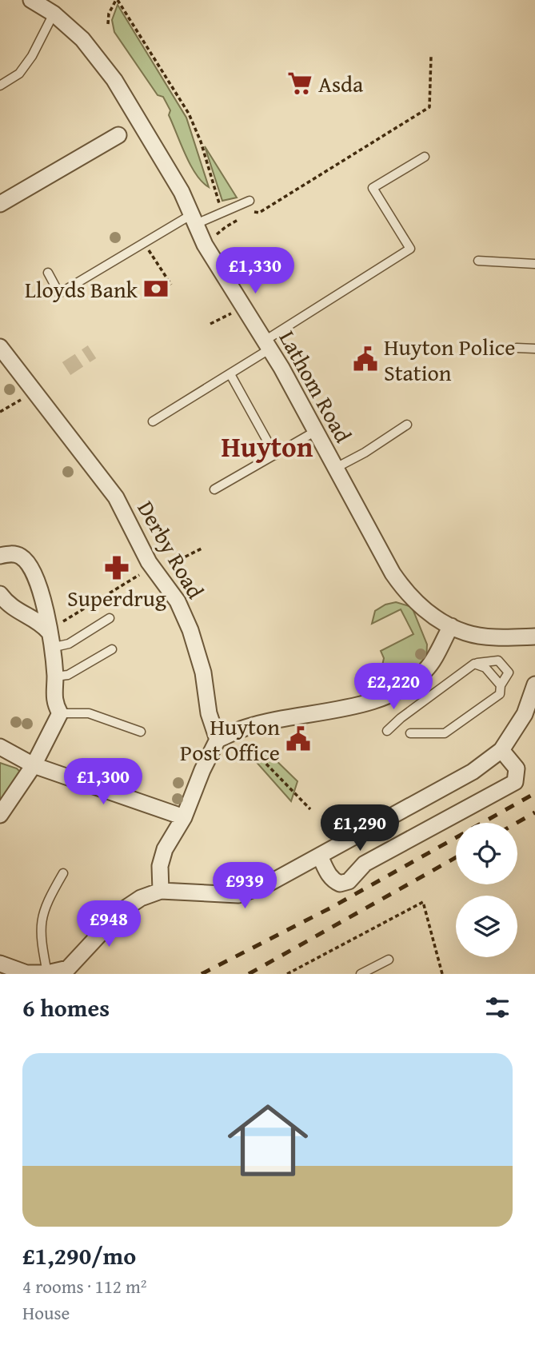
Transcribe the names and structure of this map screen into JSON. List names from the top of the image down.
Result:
{
  "streets": {
    "street": ["Lathom Road", "Derby Road"]
  },
  "districts": ["Huyton"],
  "places": {
    "supermarket": ["Asda"],
    "bank": ["Lloyds Bank"],
    "public building": ["Huyton Police Station", "Huyton Post Office"],
    "pharmacy": ["Superdrug"]
  },
  "page": {
    "price": [
      "£1,330",
      "£2,220",
      "£1,300",
      "£1,290",
      "£939",
      "£948"
    ],
    "heading": "6 homes",
    "list": [
      {
        "name": "£1,290/mo",
        "note": "4 rooms · 112 m² · House"
      }
    ]
  }
}
